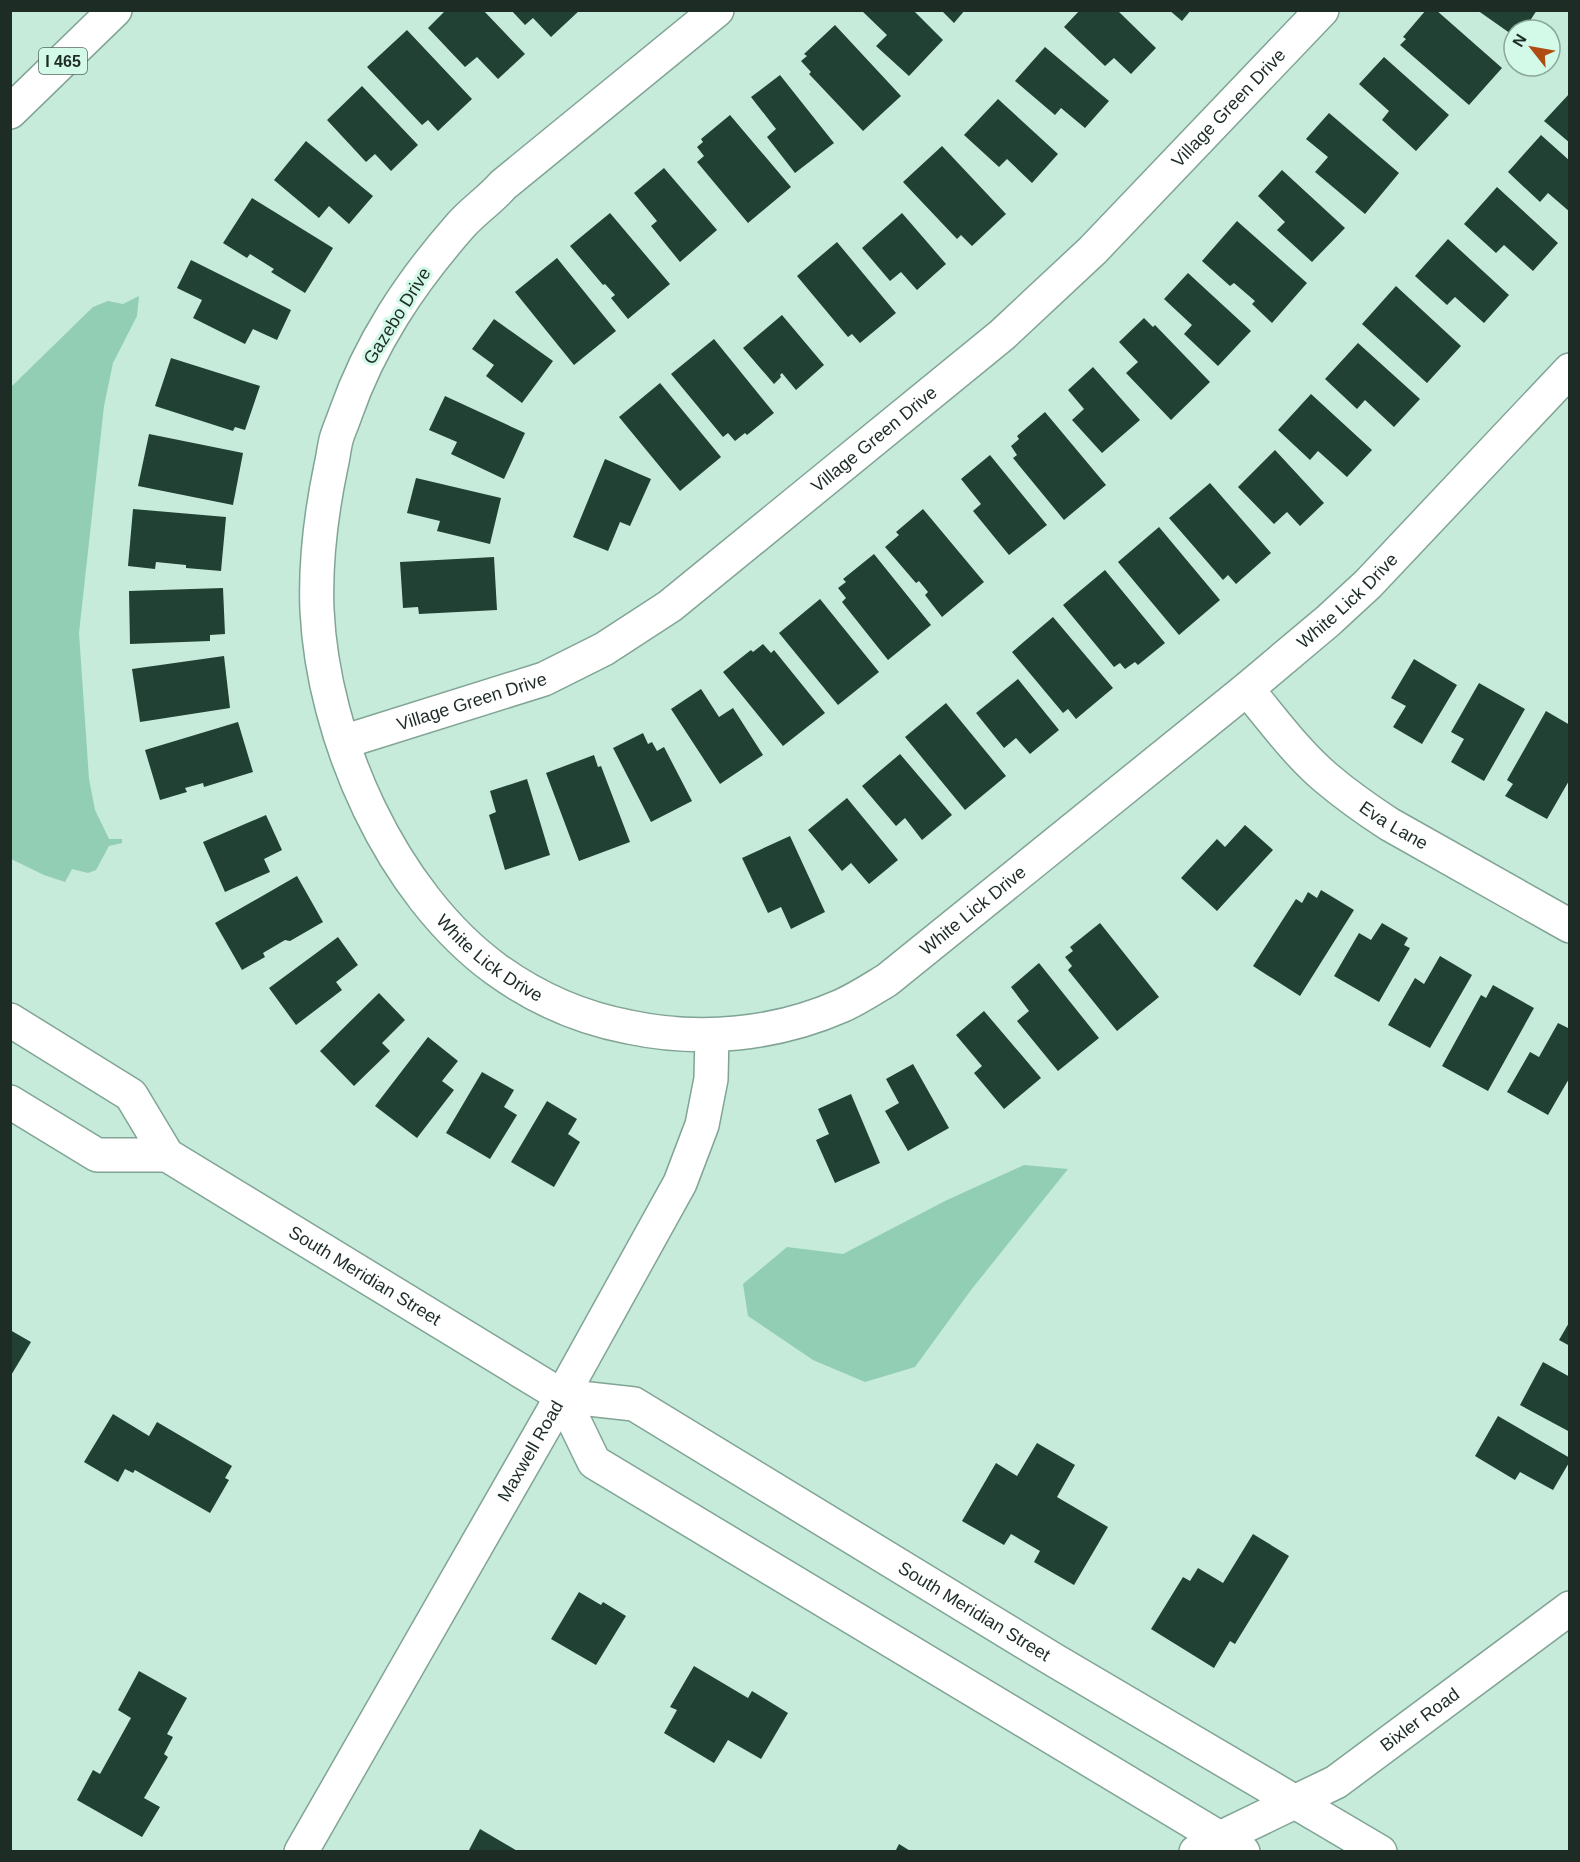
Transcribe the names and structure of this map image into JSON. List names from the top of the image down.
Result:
{
  "streets": {
    "main road": [
      "I 465",
      "Village Green Drive",
      "Gazebo Drive",
      "White Lick Drive",
      "Eva Lane",
      "South Meridian Street",
      "Maxwell Road",
      "Bixler Road"
    ]
  },
  "crossings": [
    ["Village Green Drive", "Gazebo Drive"],
    ["Village Green Drive", "White Lick Drive"],
    ["Gazebo Drive", "White Lick Drive"],
    ["White Lick Drive", "Eva Lane"],
    ["White Lick Drive", "Maxwell Road"],
    ["South Meridian Street", "Maxwell Road"],
    ["South Meridian Street", "Bixler Road"]
  ],
  "north": "top left"
}
